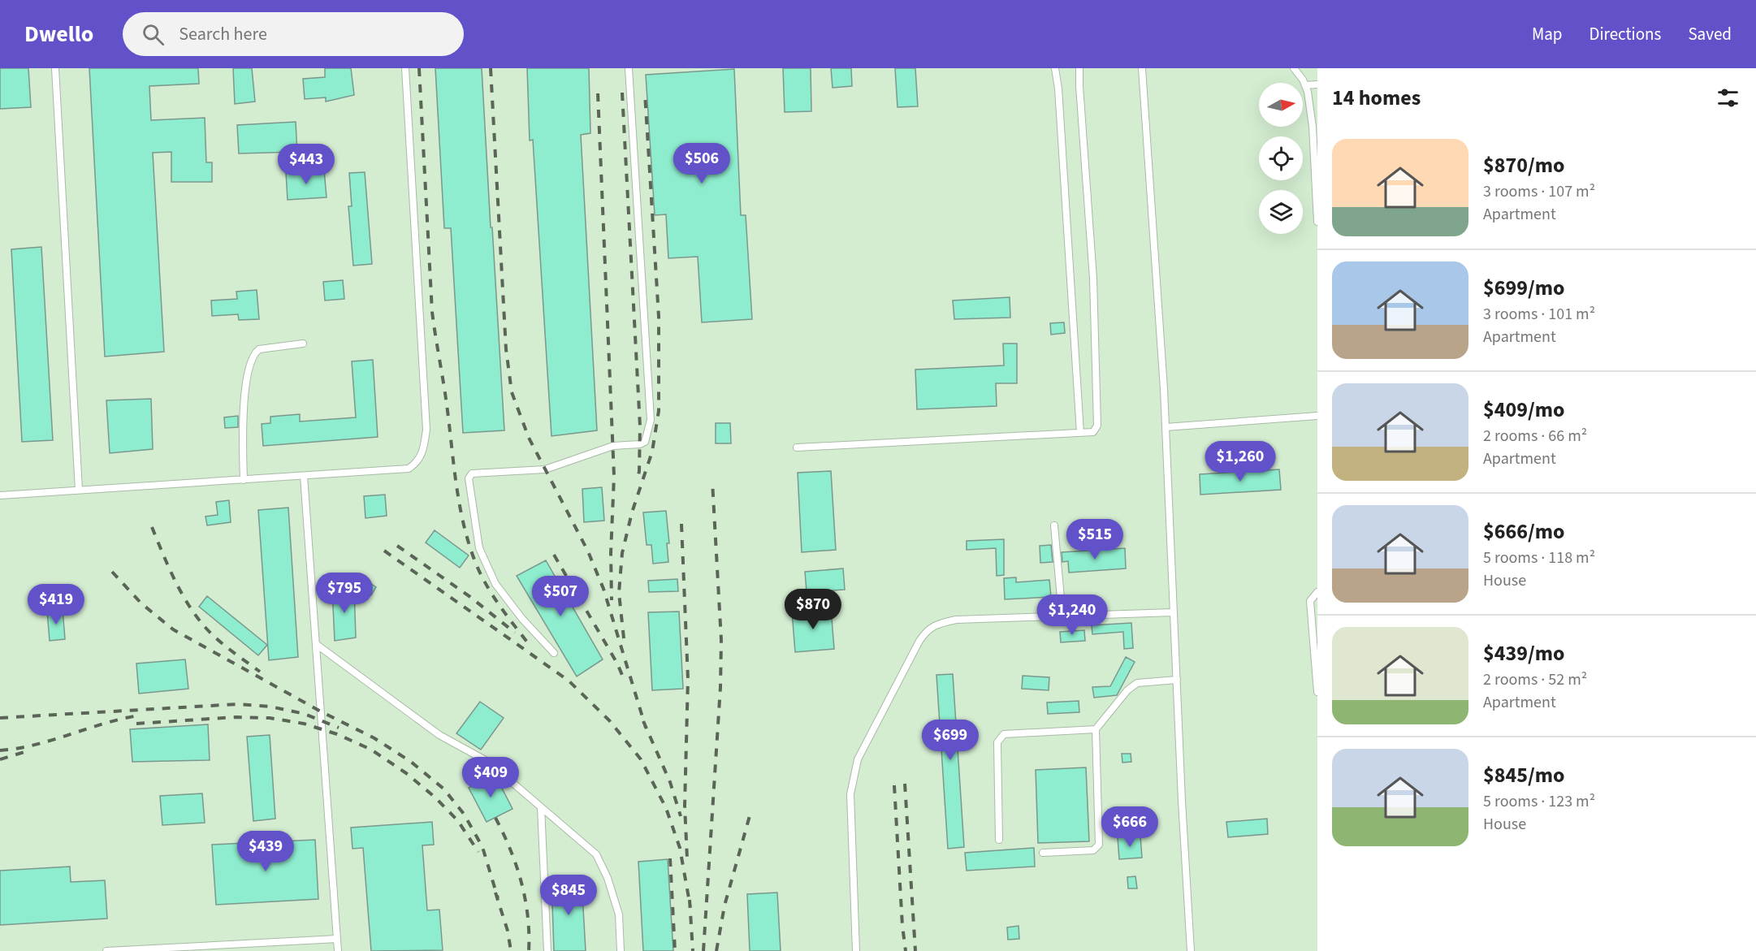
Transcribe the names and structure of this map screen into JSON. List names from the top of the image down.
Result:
{
  "north": "right",
  "page": {
    "header": "Dwello",
    "search": "Search here",
    "nav": ["Map", "Directions", "Saved"],
    "heading": "14 homes",
    "list": [
      {
        "name": "$870/mo",
        "note": "3 rooms · 107 m² · Apartment"
      },
      {
        "name": "$699/mo",
        "note": "3 rooms · 101 m² · Apartment"
      },
      {
        "name": "$409/mo",
        "note": "2 rooms · 66 m² · Apartment"
      },
      {
        "name": "$666/mo",
        "note": "5 rooms · 118 m² · House"
      },
      {
        "name": "$439/mo",
        "note": "2 rooms · 52 m² · Apartment"
      },
      {
        "name": "$845/mo",
        "note": "5 rooms · 123 m² · House"
      }
    ],
    "price": [
      "$506",
      "$443",
      "$1,260",
      "$515",
      "$795",
      "$507",
      "$419",
      "$870",
      "$1,240",
      "$699",
      "$409",
      "$666",
      "$439",
      "$845"
    ]
  }
}
